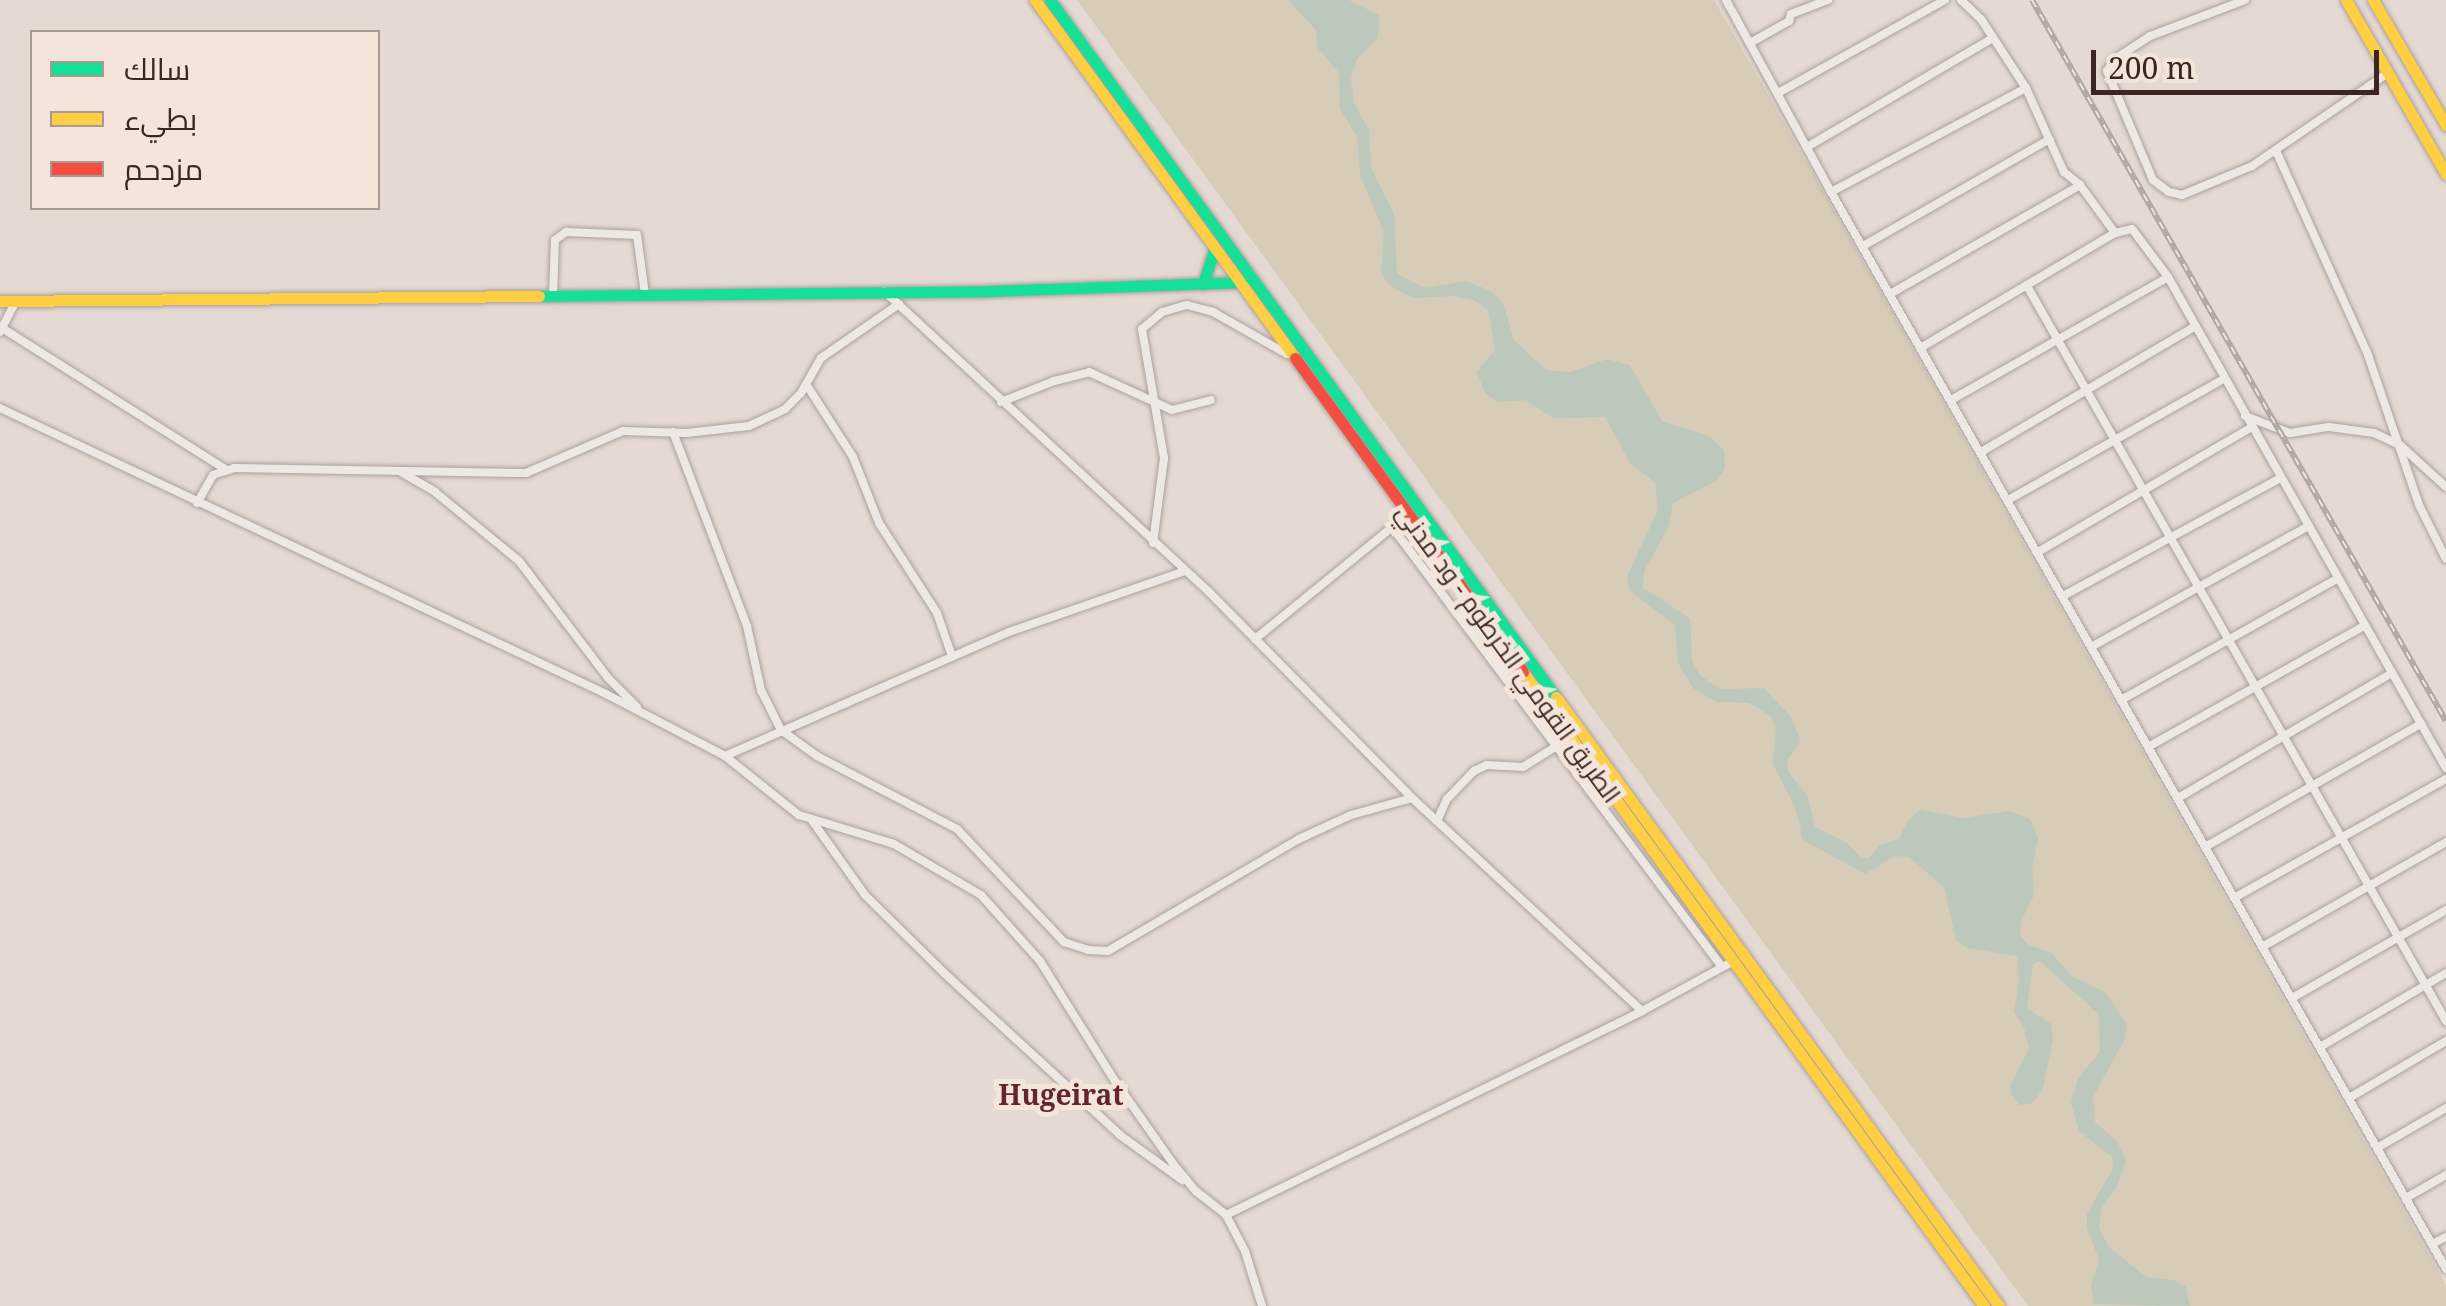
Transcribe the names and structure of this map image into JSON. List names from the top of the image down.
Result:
{
  "streets": {
    "main road": ["الطريق القومي الخرطوم - ود مدني"]
  },
  "districts": ["Hugeirat"],
  "legend": ["سالك", "بطيء", "مزدحم"],
  "scale_bar": "200 m"
}
